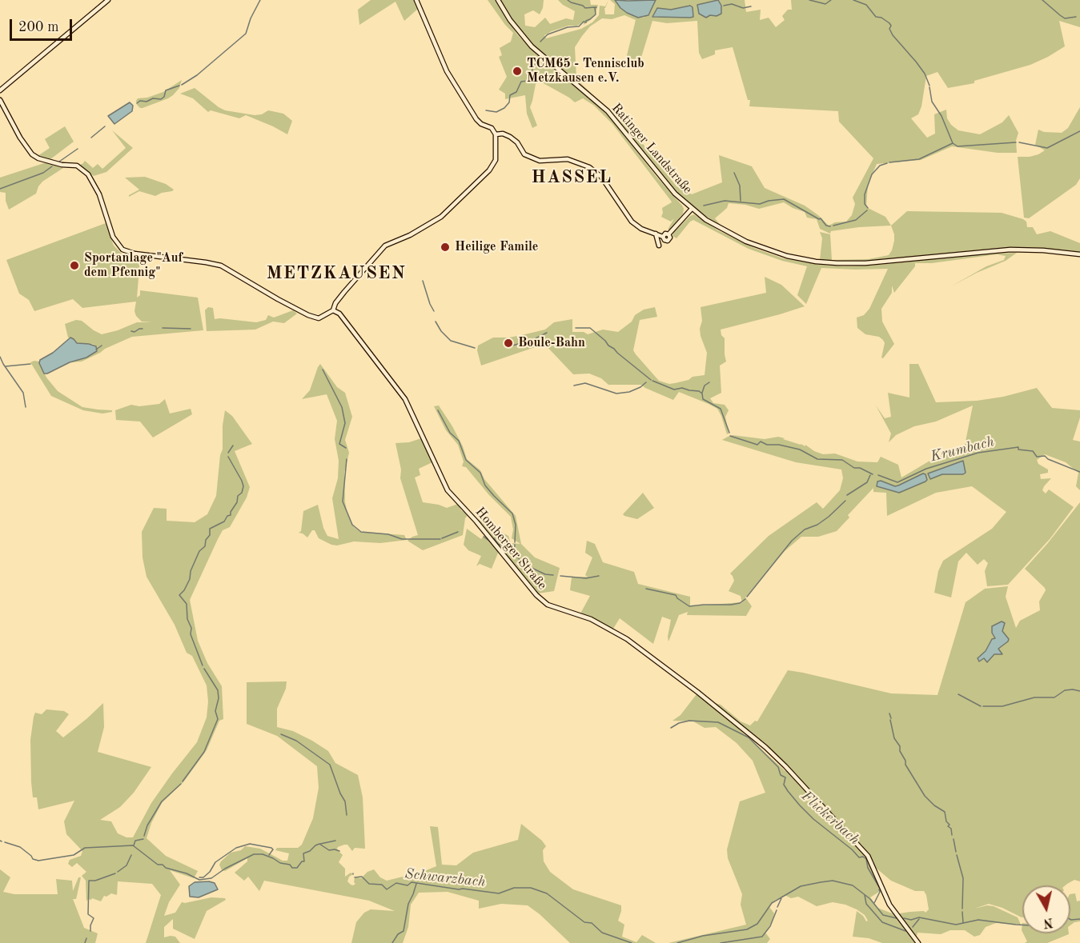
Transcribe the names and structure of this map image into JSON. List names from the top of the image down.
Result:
{
  "streets": {
    "main road": ["Ratinger Landstraße", "Homberger Straße"]
  },
  "districts": ["HASSEL", "METZKAUSEN"],
  "water": ["Krumbach", "Flickerbach", "Schwarzbach"],
  "places": [
    "TCM65 - Tennisclub Metzkausen e.V.",
    "Heilige Famile",
    "Sportanlage \"Auf dem Pfennig\"",
    "Boule-Bahn"
  ],
  "scale_bar": "200 m",
  "north": "bottom"
}
